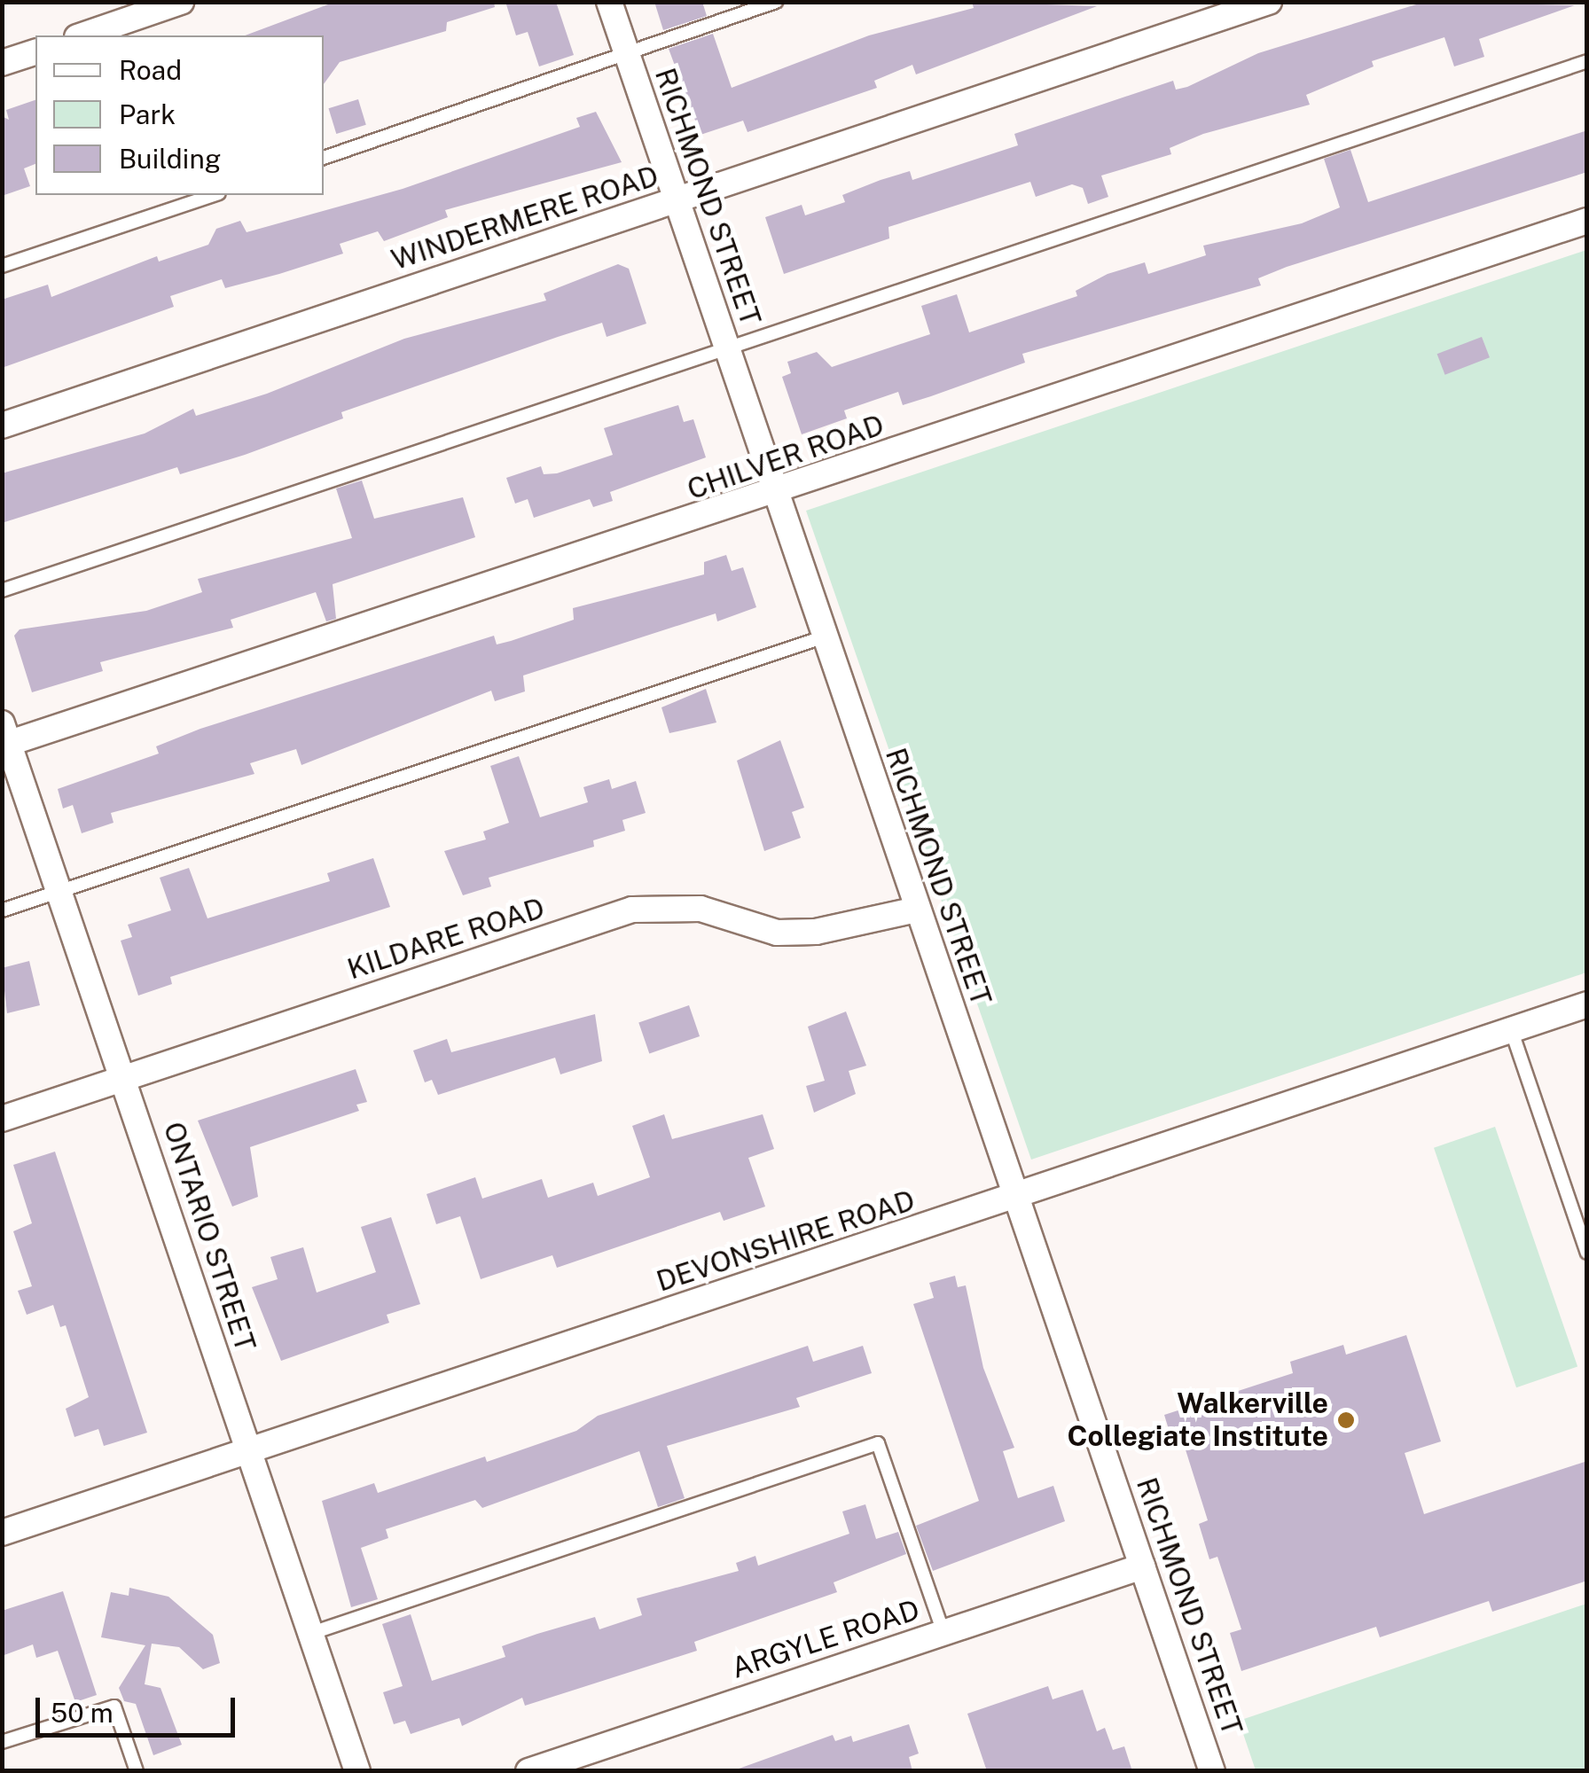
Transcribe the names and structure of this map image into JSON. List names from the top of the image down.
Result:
{
  "streets": {
    "street": [
      "RICHMOND STREET",
      "WINDERMERE ROAD",
      "CHILVER ROAD",
      "KILDARE ROAD",
      "ONTARIO STREET",
      "DEVONSHIRE ROAD",
      "ARGYLE ROAD"
    ]
  },
  "crossings": [
    ["RICHMOND STREET", "WINDERMERE ROAD"],
    ["RICHMOND STREET", "CHILVER ROAD"],
    ["RICHMOND STREET", "KILDARE ROAD"],
    ["RICHMOND STREET", "DEVONSHIRE ROAD"],
    ["RICHMOND STREET", "ARGYLE ROAD"],
    ["CHILVER ROAD", "ONTARIO STREET"],
    ["KILDARE ROAD", "ONTARIO STREET"],
    ["ONTARIO STREET", "DEVONSHIRE ROAD"]
  ],
  "places": ["Walkerville Collegiate Institute"],
  "legend": ["Road", "Park", "Building"],
  "scale_bar": "50 m"
}
